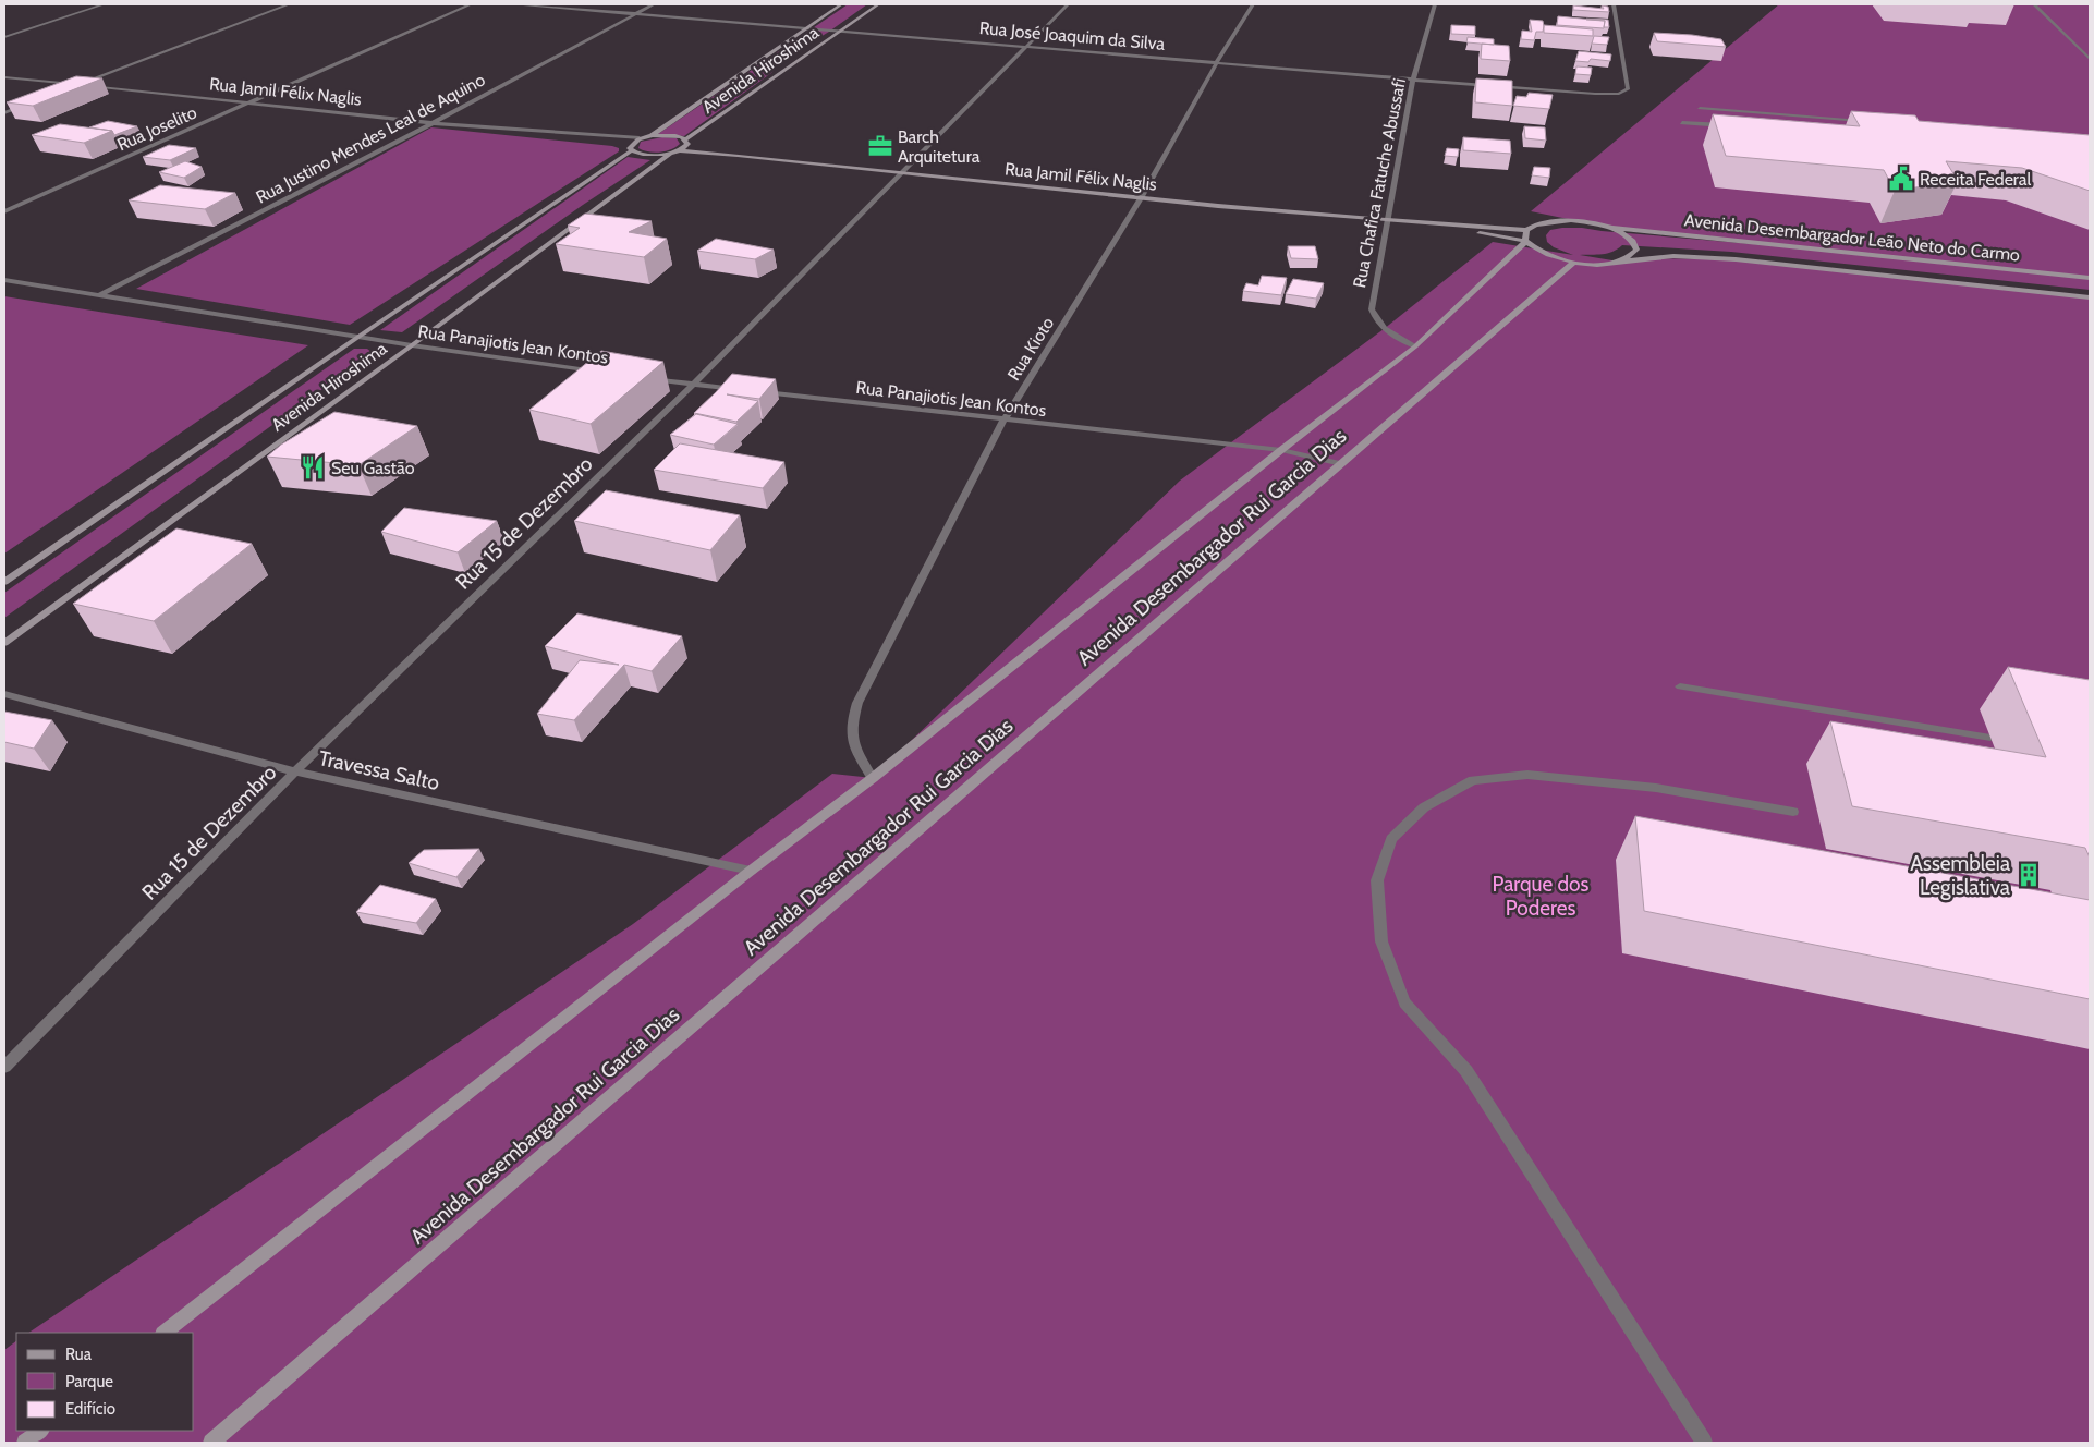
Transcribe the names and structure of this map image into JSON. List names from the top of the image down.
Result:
{
  "streets": {
    "main road": [
      "Avenida Hiroshima",
      "Rua Jamil Félix Naglis",
      "Avenida Desembargador Leão Neto do Carmo",
      "Avenida Desembargador Rui Garcia Dias"
    ],
    "street": [
      "Rua José Joaquim da Silva",
      "Rua Joselito",
      "Rua Justino Mendes Leal de Aquino",
      "Rua Chafica Fatuche Abussafi",
      "Rua Panajiotis Jean Kontos",
      "Rua Kioto",
      "Rua 15 de Dezembro",
      "Travessa Salto"
    ]
  },
  "crossings": [
    ["Rua José Joaquim da Silva", "Avenida Hiroshima"],
    ["Rua José Joaquim da Silva", "Rua Justino Mendes Leal de Aquino"],
    ["Rua José Joaquim da Silva", "Rua Chafica Fatuche Abussafi"],
    ["Rua José Joaquim da Silva", "Rua Kioto"],
    ["Rua José Joaquim da Silva", "Rua 15 de Dezembro"],
    ["Avenida Hiroshima", "Rua Jamil Félix Naglis"],
    ["Avenida Hiroshima", "Rua Panajiotis Jean Kontos"],
    ["Rua Jamil Félix Naglis", "Rua Joselito"],
    ["Rua Jamil Félix Naglis", "Rua Justino Mendes Leal de Aquino"],
    ["Rua Jamil Félix Naglis", "Rua Chafica Fatuche Abussafi"],
    ["Rua Jamil Félix Naglis", "Avenida Desembargador Leão Neto do Carmo"],
    ["Rua Jamil Félix Naglis", "Rua Kioto"],
    ["Rua Jamil Félix Naglis", "Rua 15 de Dezembro"],
    ["Rua Jamil Félix Naglis", "Avenida Desembargador Rui Garcia Dias"],
    ["Rua Justino Mendes Leal de Aquino", "Rua Panajiotis Jean Kontos"],
    ["Rua Chafica Fatuche Abussafi", "Avenida Desembargador Rui Garcia Dias"],
    ["Avenida Desembargador Leão Neto do Carmo", "Avenida Desembargador Rui Garcia Dias"],
    ["Rua Panajiotis Jean Kontos", "Rua Kioto"],
    ["Rua Panajiotis Jean Kontos", "Avenida Desembargador Rui Garcia Dias"],
    ["Rua Kioto", "Avenida Desembargador Rui Garcia Dias"],
    ["Rua 15 de Dezembro", "Travessa Salto"],
    ["Avenida Desembargador Rui Garcia Dias", "Travessa Salto"]
  ],
  "parks": ["Parque dos Poderes"],
  "places": {
    "office": ["Barch Arquitetura"],
    "public building": ["Receita Federal"],
    "restaurant": ["Seu Gastão"],
    "building": ["Assembleia Legislativa"]
  },
  "legend": ["Rua", "Parque", "Edifício"]
}
